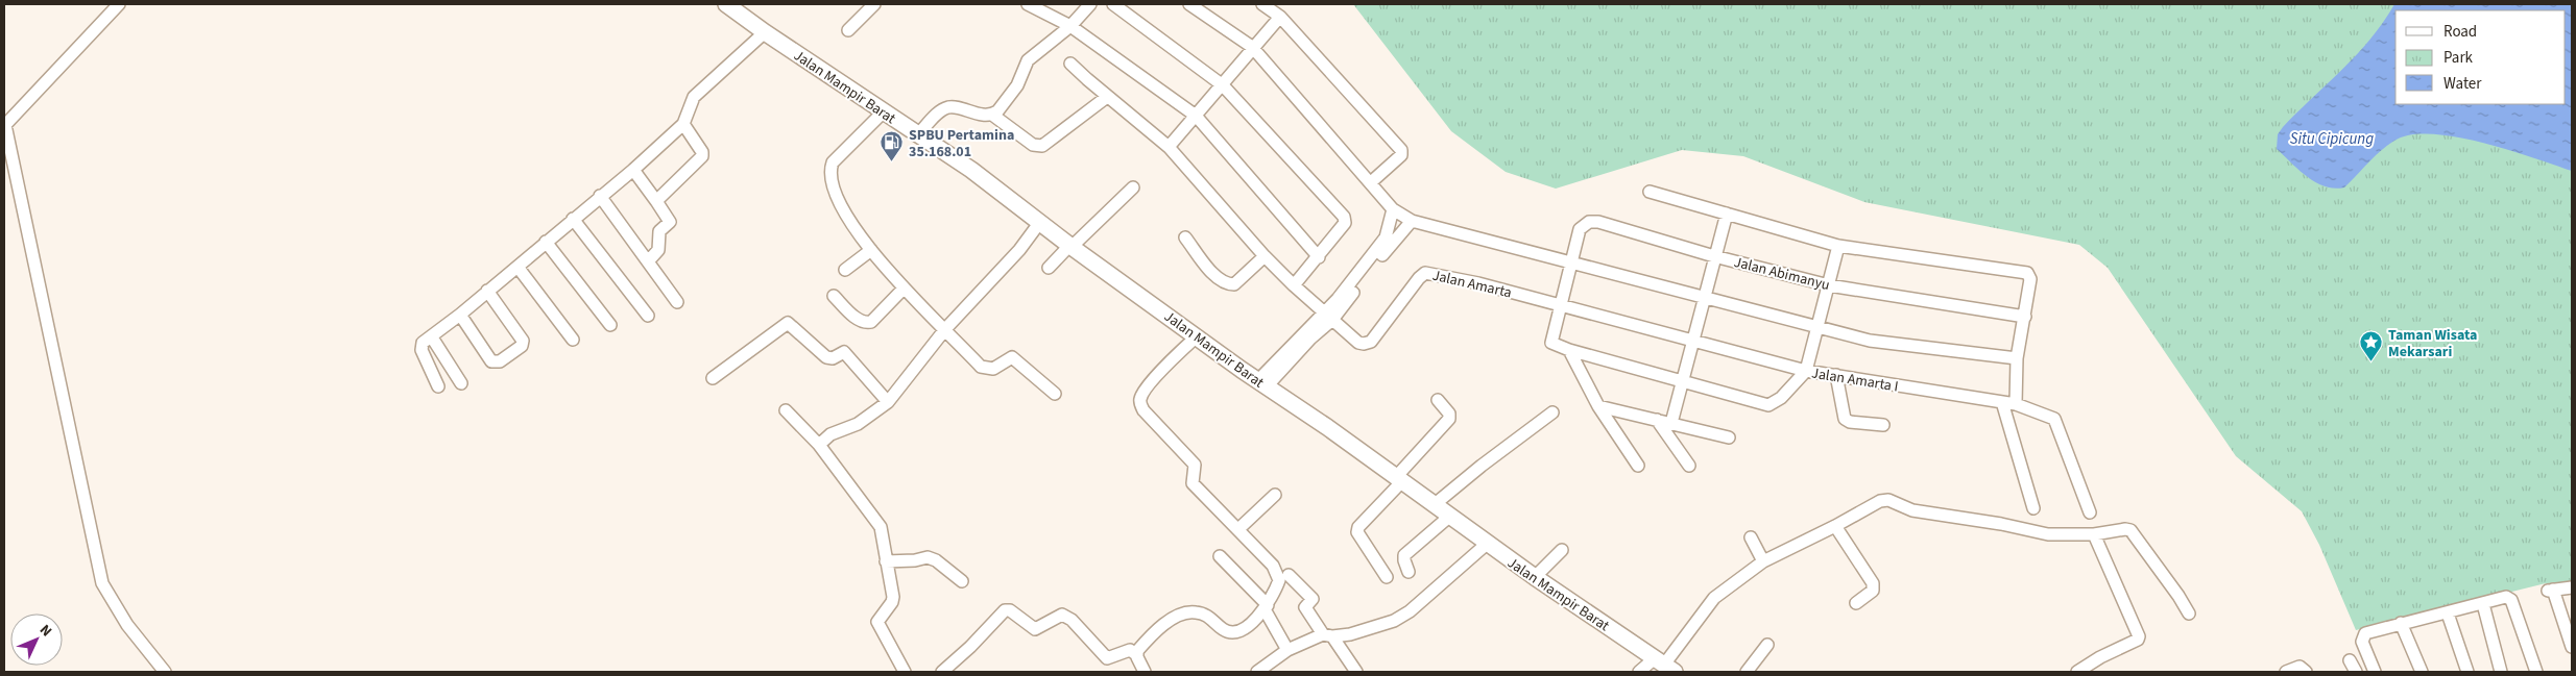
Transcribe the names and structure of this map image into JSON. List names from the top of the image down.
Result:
{
  "streets": {
    "street": [
      "Jalan Mampir Barat",
      "Jalan Abimanyu",
      "Jalan Amarta",
      "Jalan Amarta I"
    ]
  },
  "crossings": [
    ["Jalan Amarta", "Jalan Amarta I"]
  ],
  "water": ["Situ Cipicung"],
  "places": {
    "fuel station": ["SPBU Pertamina 35.168.01"],
    "place": ["Taman Wisata Mekarsari"]
  },
  "legend": ["Road", "Park", "Water"],
  "north": "top right"
}
